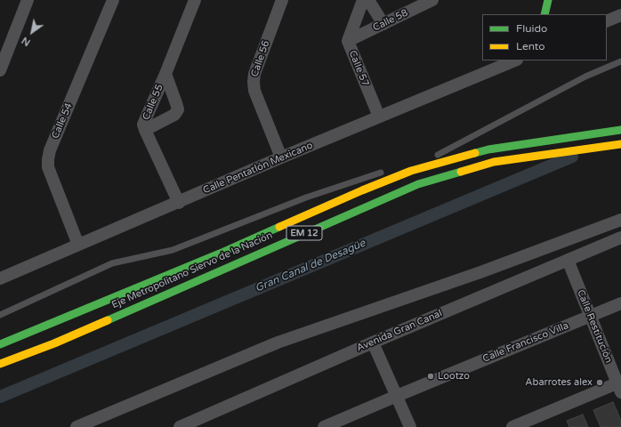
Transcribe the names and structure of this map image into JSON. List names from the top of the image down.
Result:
{
  "streets": {
    "main road": ["EM 12", "Eje Metropolitano Siervo de la Nación"],
    "street": [
      "Calle 58",
      "Calle 56",
      "Calle 57",
      "Calle 55",
      "Calle 54",
      "Calle Pentatlón Mexicano",
      "Calle Restitución",
      "Avenida Gran Canal",
      "Calle Francisco Villa"
    ]
  },
  "crossings": [
    ["Calle 58", "Calle 57"],
    ["Calle 56", "Calle Pentatlón Mexicano"],
    ["Calle 57", "Calle Pentatlón Mexicano"],
    ["Calle 55", "Calle Pentatlón Mexicano"],
    ["Calle 54", "Calle Pentatlón Mexicano"],
    ["Calle Restitución", "Avenida Gran Canal"],
    ["Calle Restitución", "Calle Francisco Villa"]
  ],
  "water": ["Gran Canal de Desagüe"],
  "places": ["Lootzo", "Abarrotes alex"],
  "legend": ["Fluido", "Lento"],
  "north": "bottom left"
}
